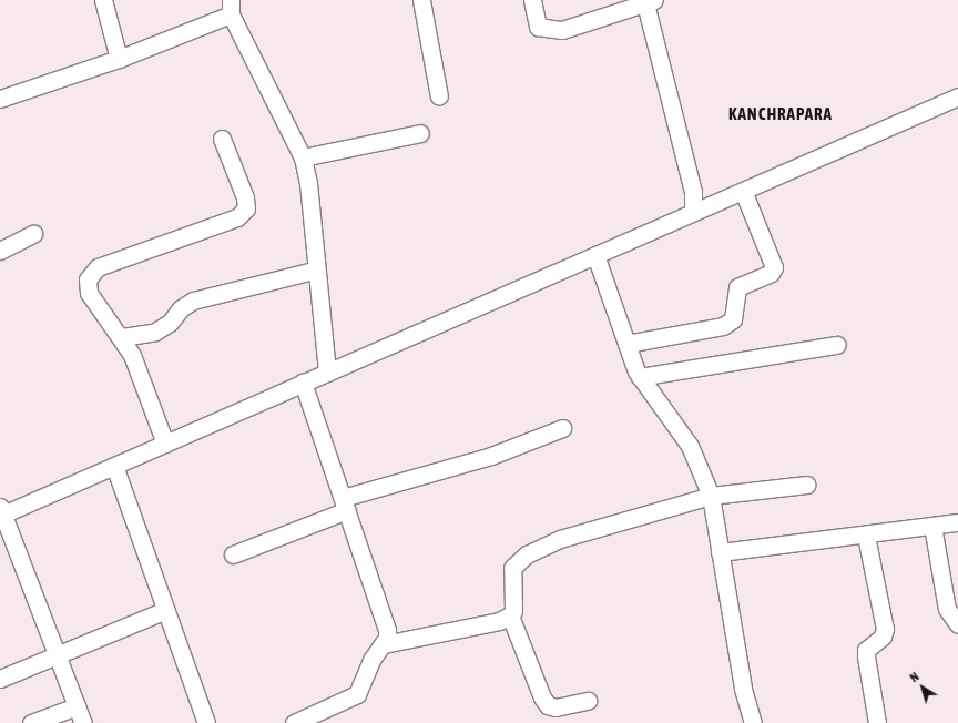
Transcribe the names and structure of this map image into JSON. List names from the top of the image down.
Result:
{
  "districts": ["KANCHRAPARA"],
  "north": "top left"
}
